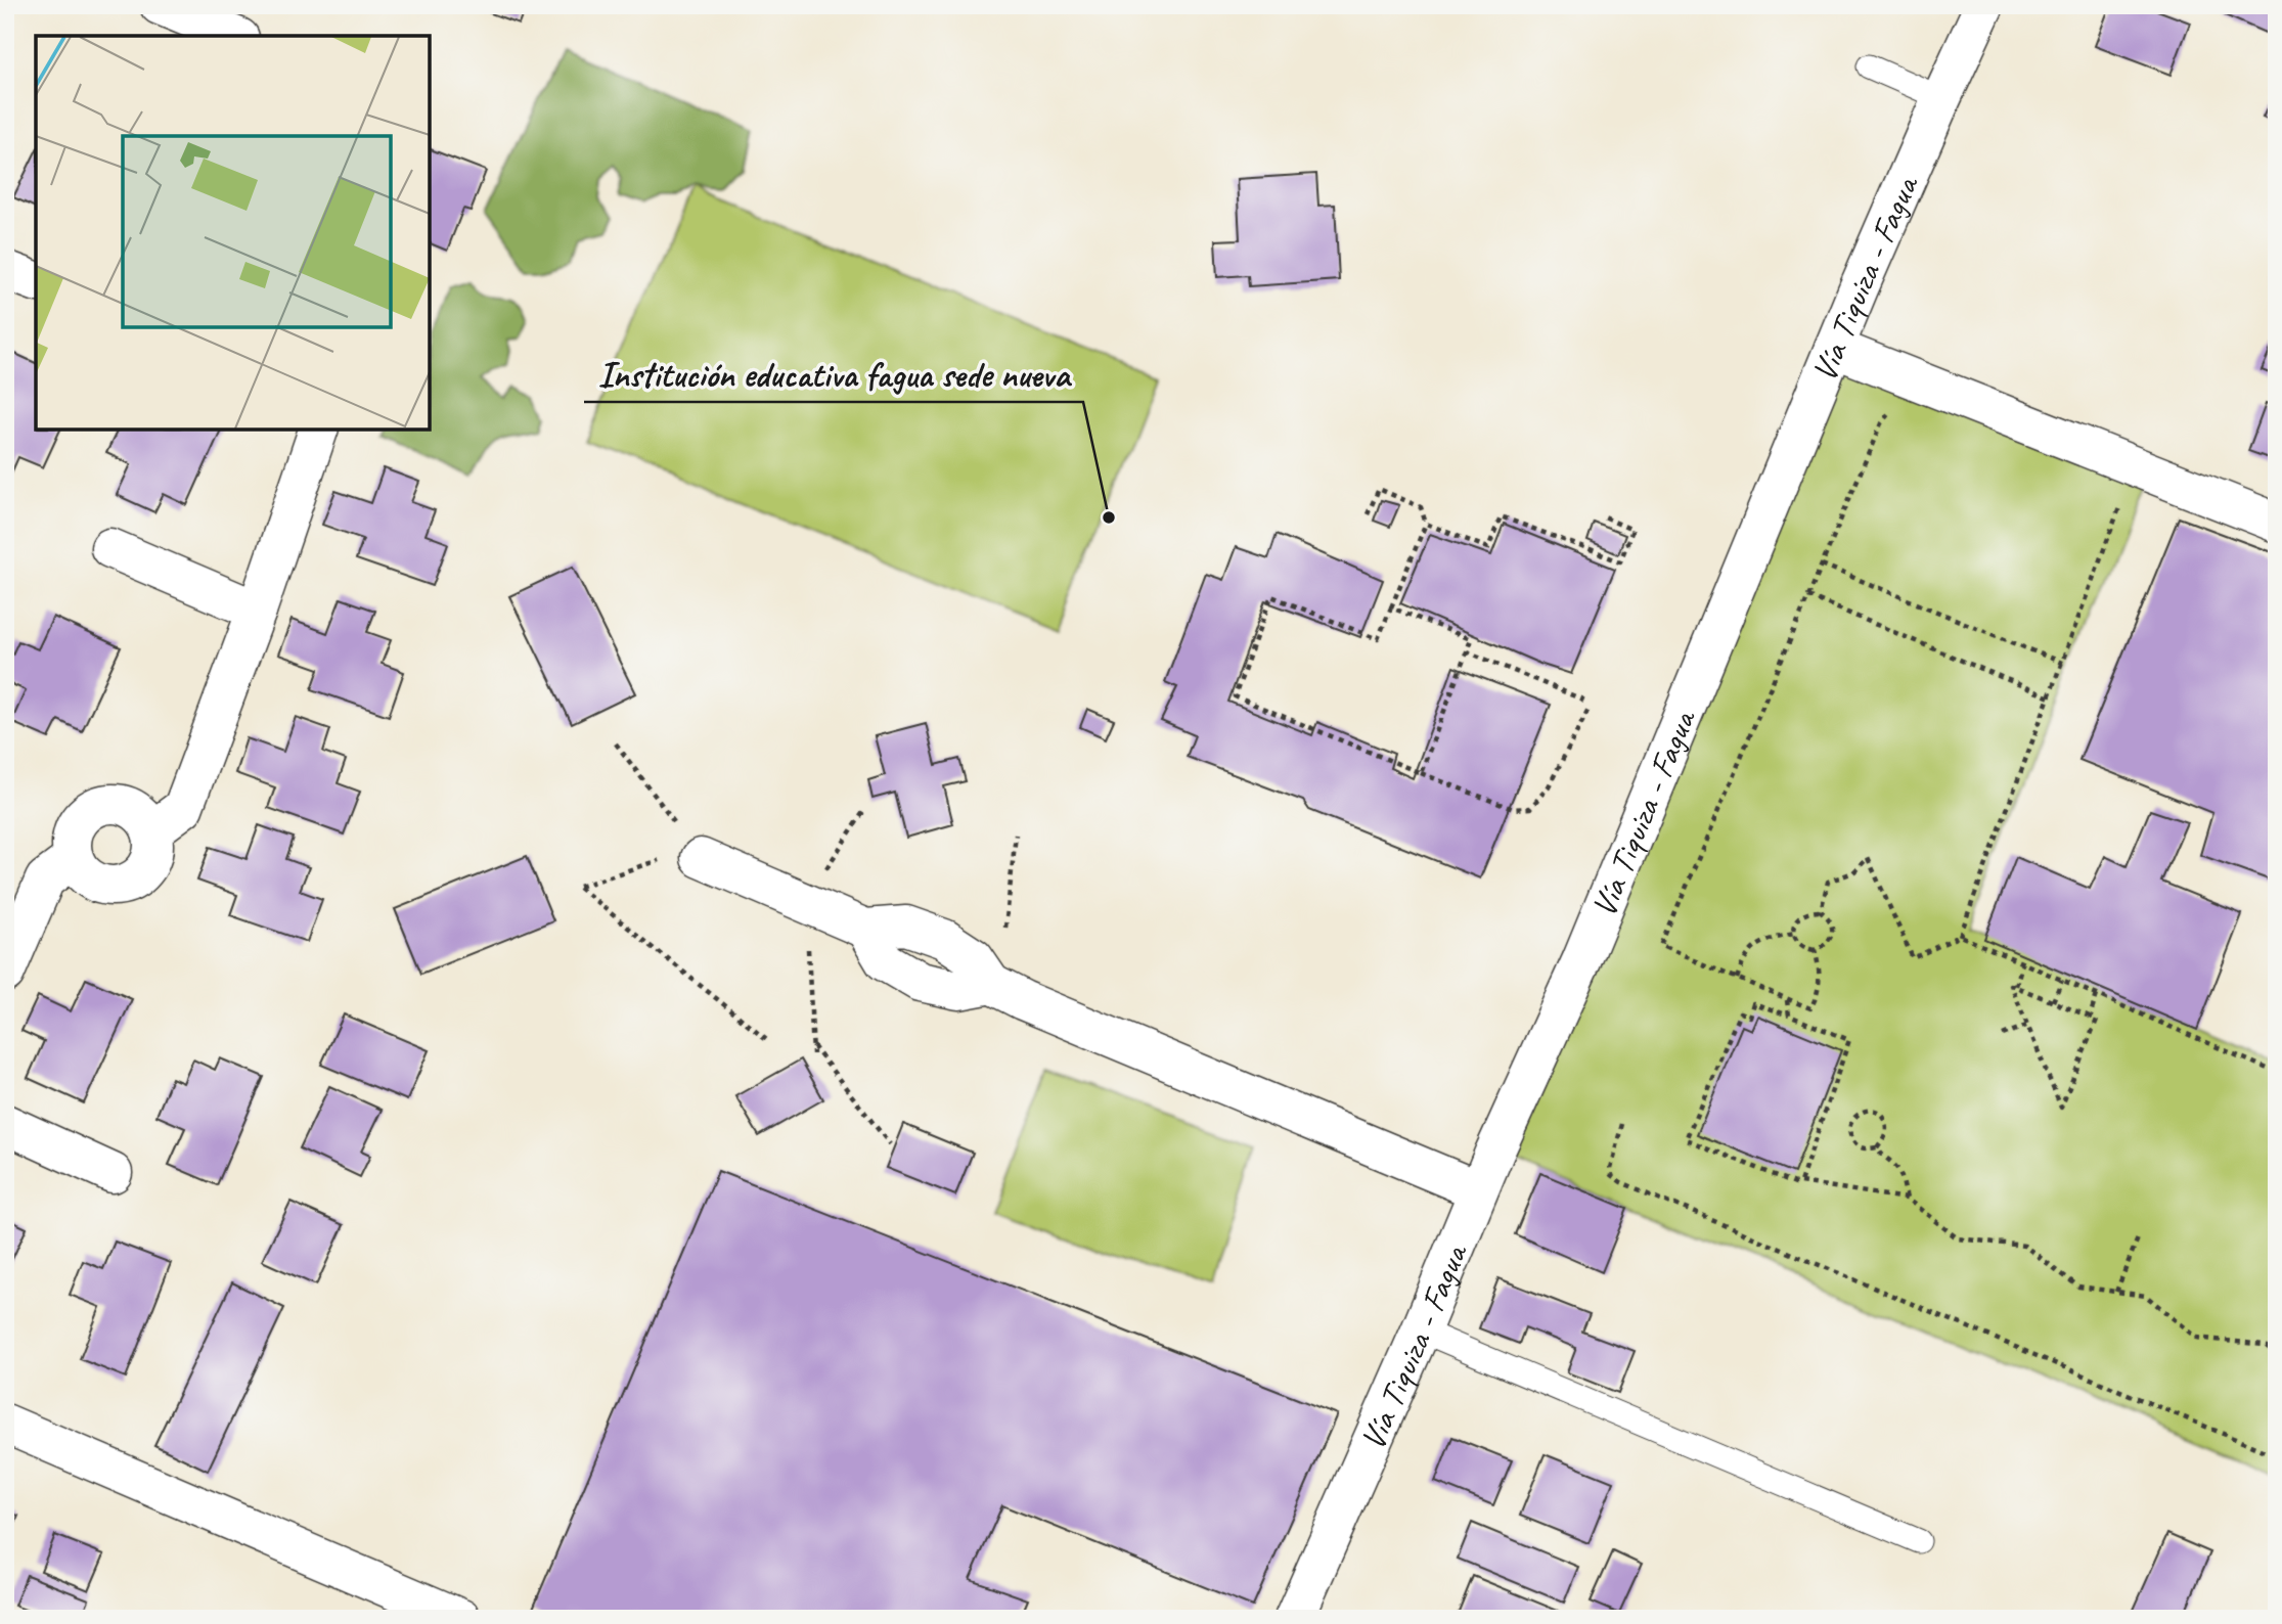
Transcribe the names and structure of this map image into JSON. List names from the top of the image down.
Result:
{
  "streets": {
    "street": ["Vía Tiquiza - Fagua"]
  },
  "places": ["Institución educativa fagua sede nueva"]
}
